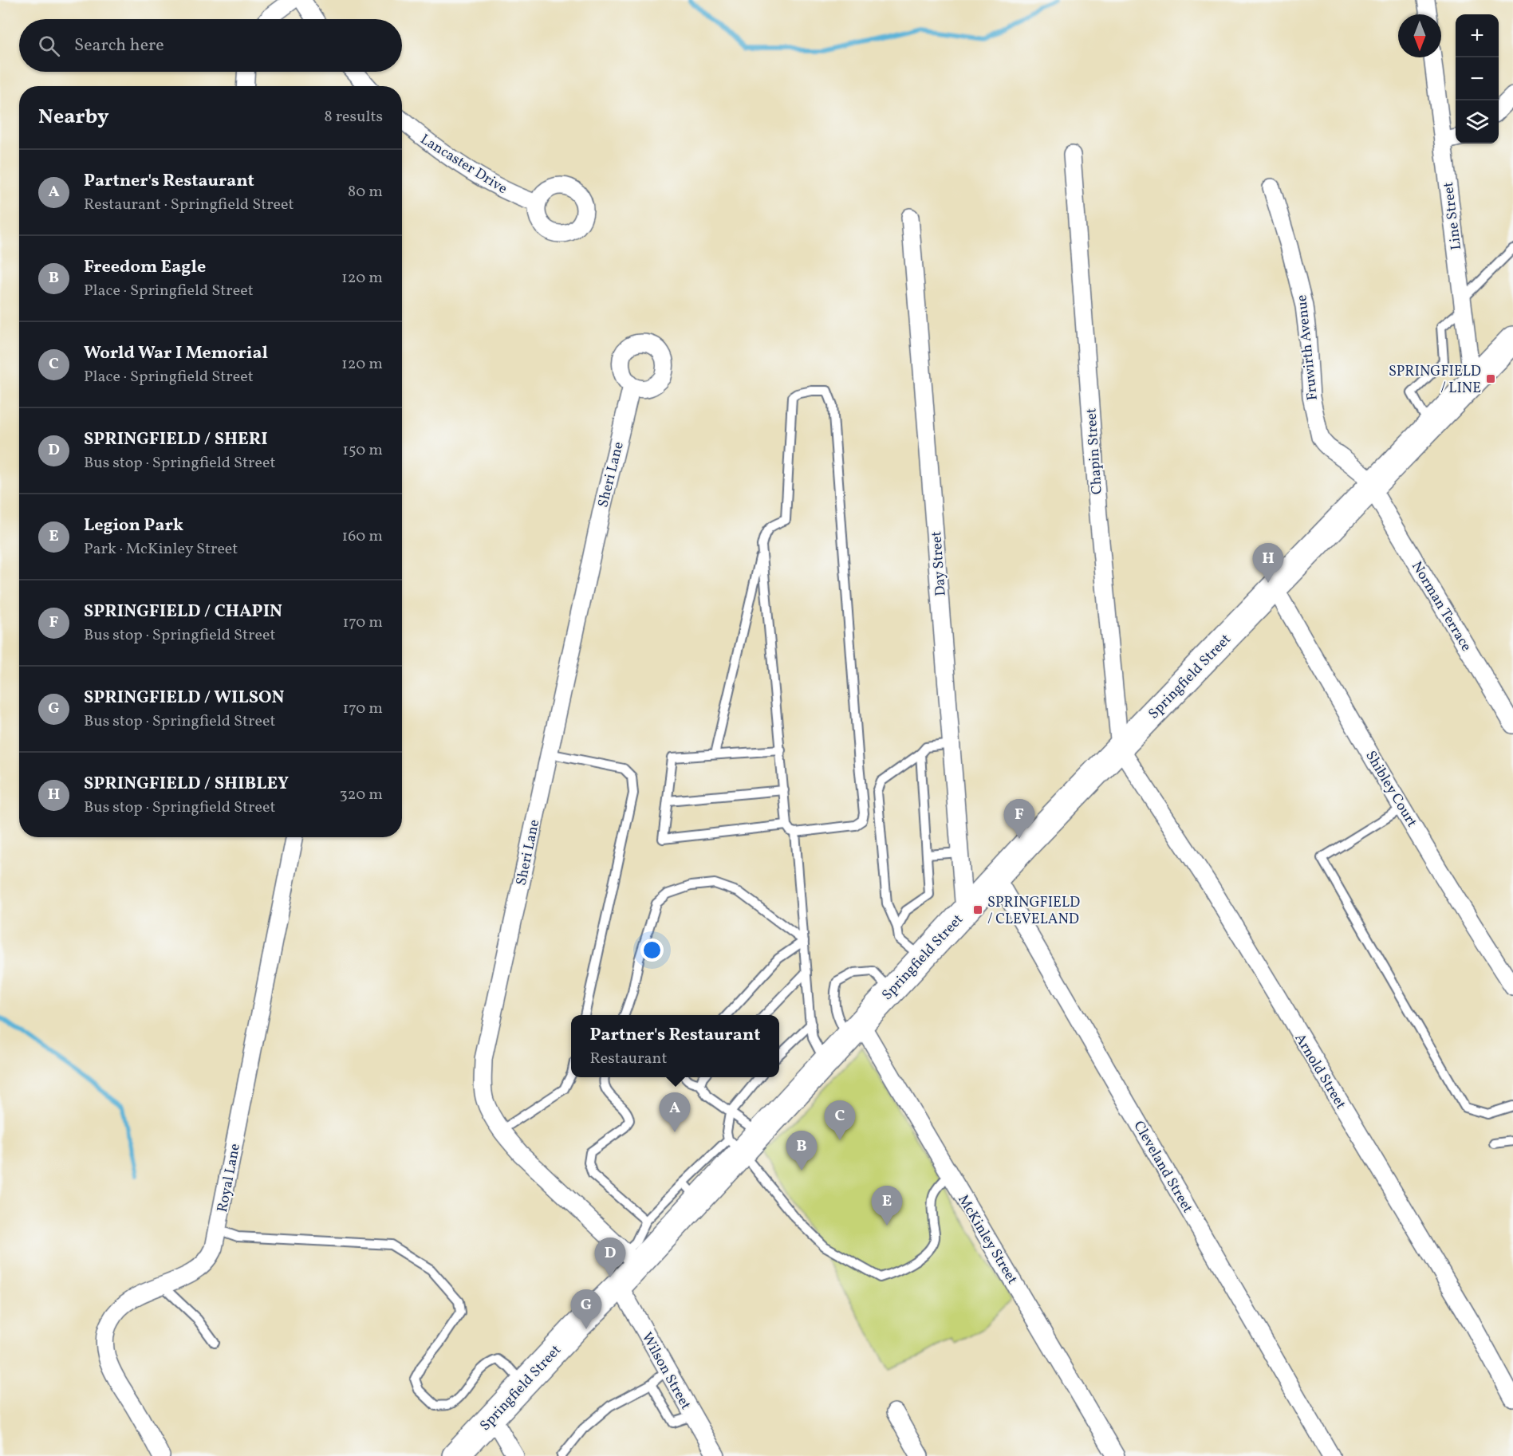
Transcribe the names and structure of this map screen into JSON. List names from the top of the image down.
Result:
{
  "streets": {
    "main road": ["Springfield Street"],
    "street": [
      "Lancaster Drive",
      "Line Street",
      "Fruwirth Avenue",
      "Chapin Street",
      "Sheri Lane",
      "Day Street",
      "Norman Terrace",
      "Shibley Court",
      "Arnold Street",
      "Cleveland Street",
      "Royal Lane",
      "McKinley Street",
      "Wilson Street"
    ]
  },
  "crossings": [
    ["Line Street", "Springfield Street"],
    ["Fruwirth Avenue", "Norman Terrace"],
    ["Fruwirth Avenue", "Springfield Street"],
    ["Chapin Street", "Springfield Street"],
    ["Chapin Street", "Arnold Street"],
    ["Sheri Lane", "Springfield Street"],
    ["Day Street", "Springfield Street"],
    ["Norman Terrace", "Springfield Street"],
    ["Springfield Street", "Shibley Court"],
    ["Springfield Street", "Arnold Street"],
    ["Springfield Street", "Cleveland Street"],
    ["Springfield Street", "McKinley Street"],
    ["Springfield Street", "Wilson Street"]
  ],
  "places": {
    "transit": ["SPRINGFIELD / LINE", "SPRINGFIELD / CLEVELAND"]
  },
  "north": "bottom",
  "page": {
    "map_buttons": ["+", "−"],
    "search": "Search here",
    "heading": ["Nearby", "8 results"],
    "list": [
      {
        "mark": "A",
        "name": "Partner's Restaurant",
        "note": "Restaurant · Springfield Street",
        "value": "80 m"
      },
      {
        "mark": "B",
        "name": "Freedom Eagle",
        "note": "Place · Springfield Street",
        "value": "120 m"
      },
      {
        "mark": "C",
        "name": "World War I Memorial",
        "note": "Place · Springfield Street",
        "value": "120 m"
      },
      {
        "mark": "D",
        "name": "SPRINGFIELD / SHERI",
        "note": "Bus stop · Springfield Street",
        "value": "150 m"
      },
      {
        "mark": "E",
        "name": "Legion Park",
        "note": "Park · McKinley Street",
        "value": "160 m"
      },
      {
        "mark": "F",
        "name": "SPRINGFIELD / CHAPIN",
        "note": "Bus stop · Springfield Street",
        "value": "170 m"
      },
      {
        "mark": "G",
        "name": "SPRINGFIELD / WILSON",
        "note": "Bus stop · Springfield Street",
        "value": "170 m"
      },
      {
        "mark": "H",
        "name": "SPRINGFIELD / SHIBLEY",
        "note": "Bus stop · Springfield Street",
        "value": "320 m"
      }
    ],
    "pins": [
      "H",
      "F",
      "A",
      "C",
      "B",
      "E",
      "D",
      "G"
    ],
    "popup": ["Partner's Restaurant", "Restaurant"]
  }
}
